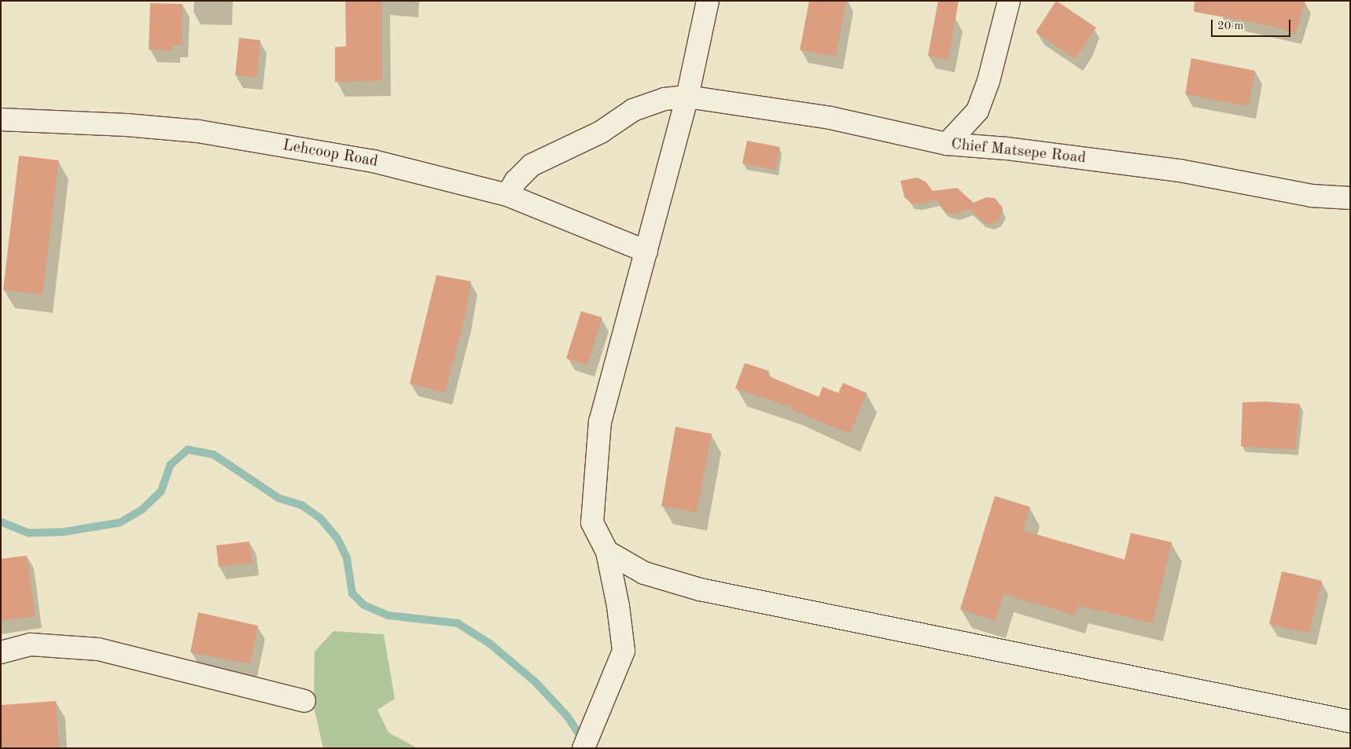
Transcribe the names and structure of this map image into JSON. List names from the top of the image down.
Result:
{
  "streets": {
    "street": ["Chief Matsepe Road", "Lehcoop Road"]
  },
  "crossings": [
    ["Chief Matsepe Road", "Lehcoop Road"]
  ],
  "scale_bar": "20 m"
}
